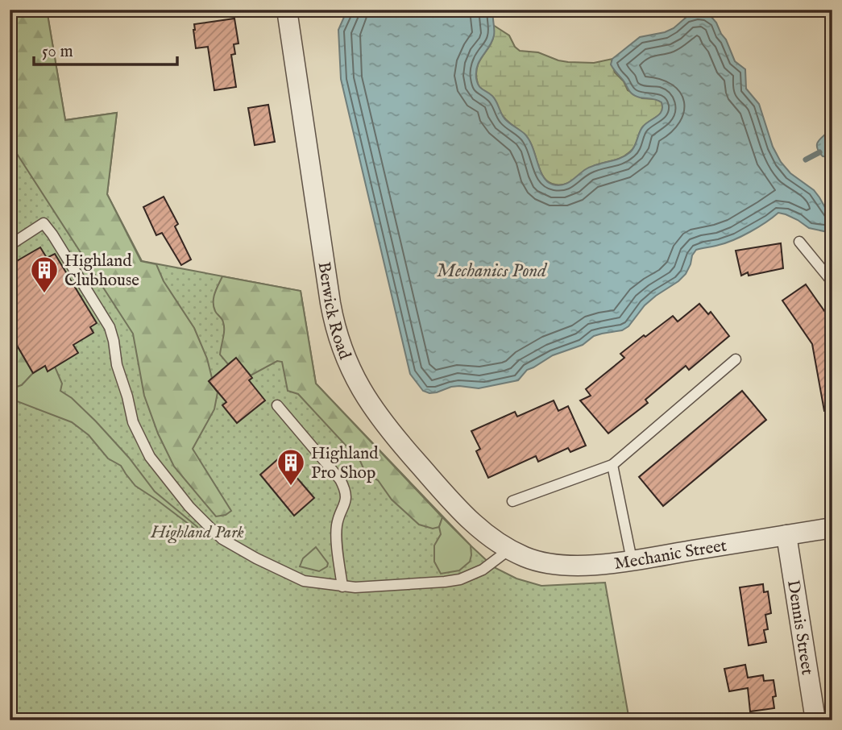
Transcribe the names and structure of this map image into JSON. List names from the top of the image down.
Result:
{
  "streets": {
    "street": ["Berwick Road", "Mechanic Street", "Dennis Street"]
  },
  "crossings": [
    ["Berwick Road", "Mechanic Street"],
    ["Mechanic Street", "Dennis Street"]
  ],
  "water": ["Mechanics Pond"],
  "parks": ["Highland Park"],
  "places": {
    "building": ["Highland Clubhouse", "Highland Pro Shop"]
  },
  "scale_bar": "50 m"
}
